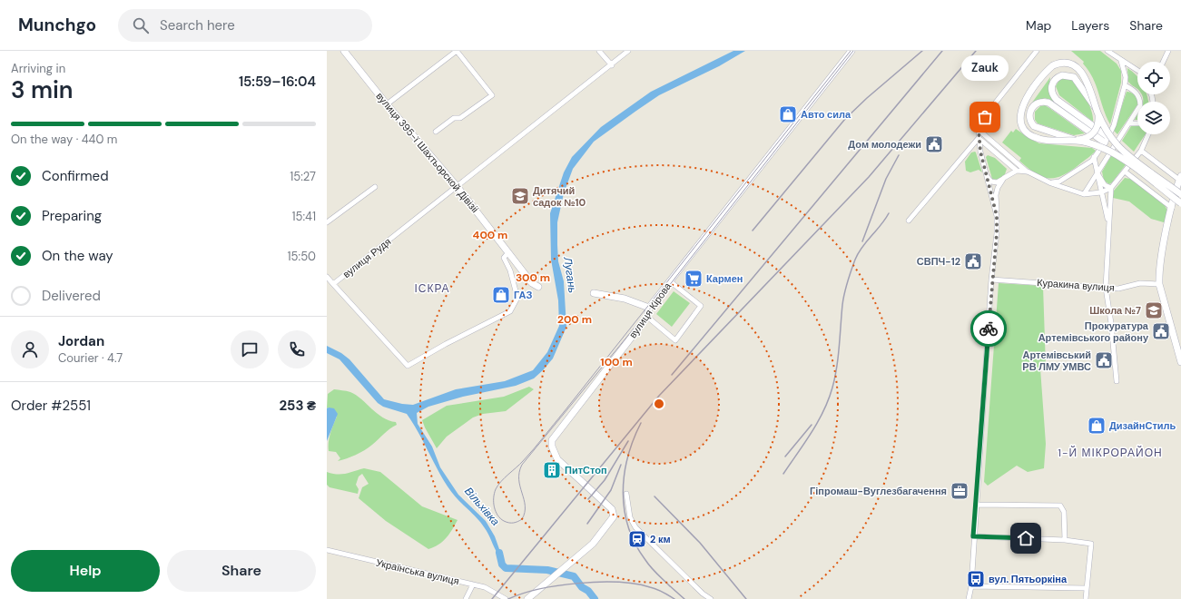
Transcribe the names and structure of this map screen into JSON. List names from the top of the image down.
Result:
{
  "streets": {
    "street": [
      "вулиця 395-ї Шахтьорской Дівізіі",
      "вулиця Рудя",
      "Куракина вулиця",
      "вулиця Кірова",
      "Українська вулиця"
    ]
  },
  "crossings": [
    ["вулиця 395-ї Шахтьорской Дівізіі", "вулиця Рудя"]
  ],
  "districts": ["ІСКРА", "1-Й МІКРОРАЙОН"],
  "water": ["Лугань", "Вільхівка"],
  "places": {
    "shop": ["Авто сила", "ГАЗ", "ДизайнСтиль"],
    "other": ["Zauk"],
    "public building": [
      "Дом молодежи",
      "СВПЧ-12",
      "Прокуратура Артемівського району",
      "Артемівський РВ ЛМУ УМВС"
    ],
    "school or university": ["Дитячий садок №10", "Школа №7"],
    "supermarket": ["Кармен"],
    "building": ["ПитСтоп"],
    "office": ["Гіпромаш-Вуглезбагачення"],
    "station": ["2 км"],
    "bus stop": ["вул. Пятьоркіна"]
  },
  "page": {
    "header": "Munchgo",
    "search": "Search here",
    "nav": ["Map", "Layers", "Share"],
    "heading": ["3 min", "Arriving in", "15:59–16:04"],
    "panel": [
      "Jordan",
      "Courier · 4.7",
      "Order #2551",
      "253 ₴"
    ],
    "bubble": "Zauk",
    "bar": "On the way · 440 m",
    "list": [
      ["Confirmed", "15:27"],
      ["Preparing", "15:41"],
      ["On the way", "15:50"],
      "Delivered"
    ],
    "buttons": ["Help", "Share"]
  },
  "rings": [
    "400 m",
    "300 m",
    "200 m",
    "100 m"
  ]
}
